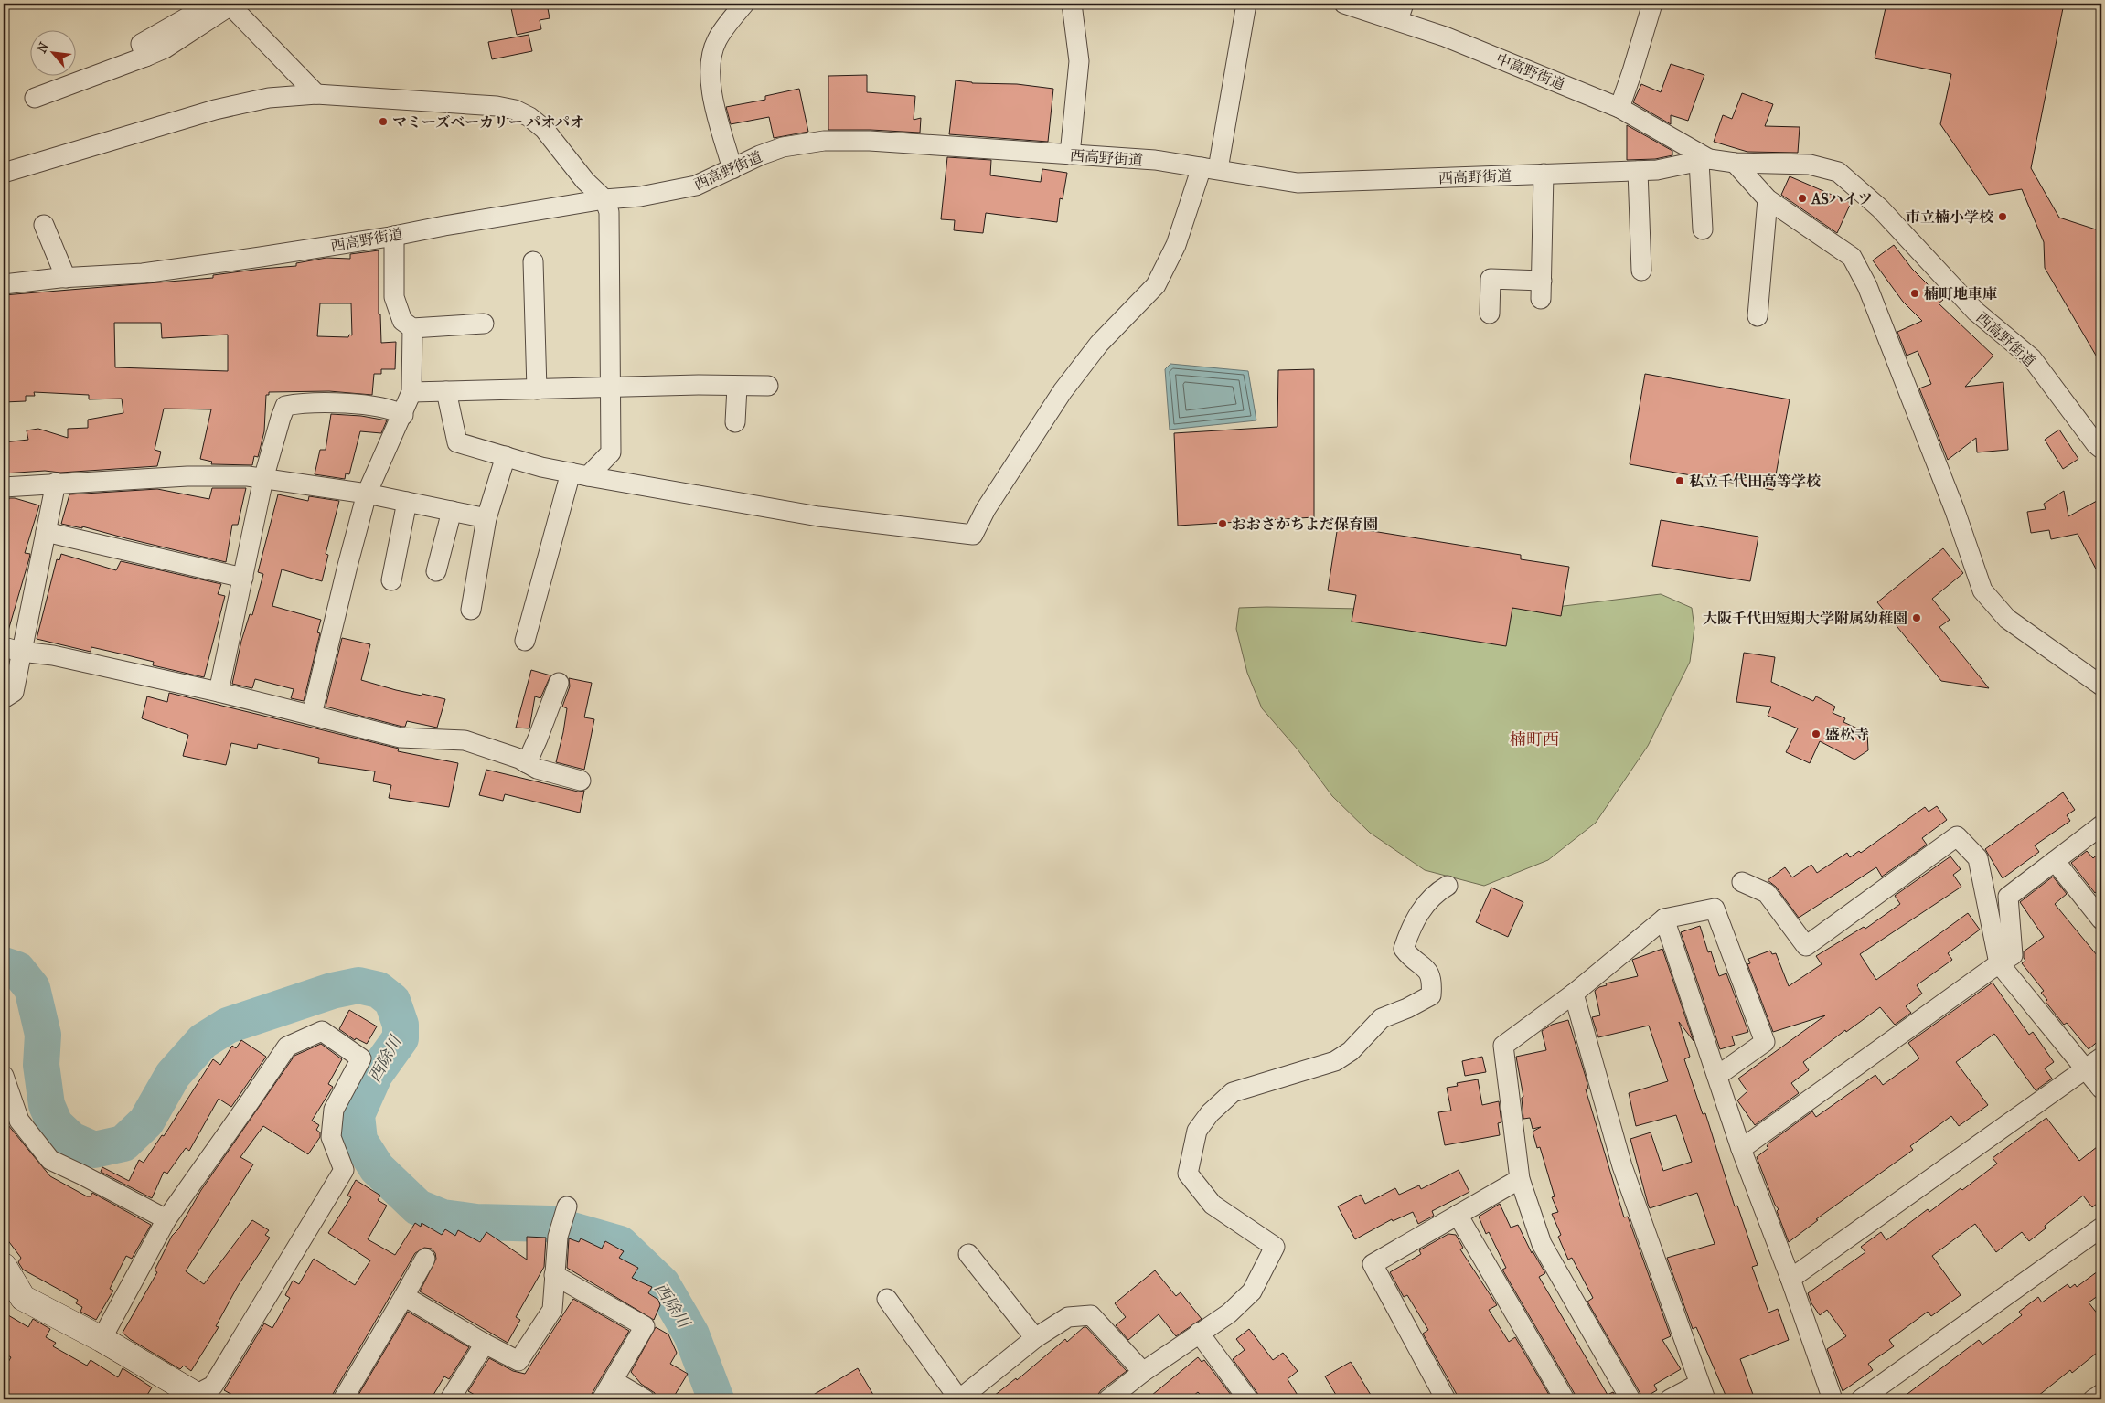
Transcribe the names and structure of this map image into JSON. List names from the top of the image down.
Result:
{
  "streets": {
    "street": ["中高野街道", "西高野街道"]
  },
  "crossings": [
    ["中高野街道", "西高野街道"]
  ],
  "districts": ["楠町西"],
  "water": ["西除川"],
  "places": [
    "マミーズベーカリー パオパオ",
    "ASハイツ",
    "市立楠小学校",
    "楠町地車庫",
    "私立千代田高等学校",
    "おおさかちよだ保育園",
    "大阪千代田短期大学附属幼稚園",
    "盛松寺"
  ],
  "north": "top left"
}
